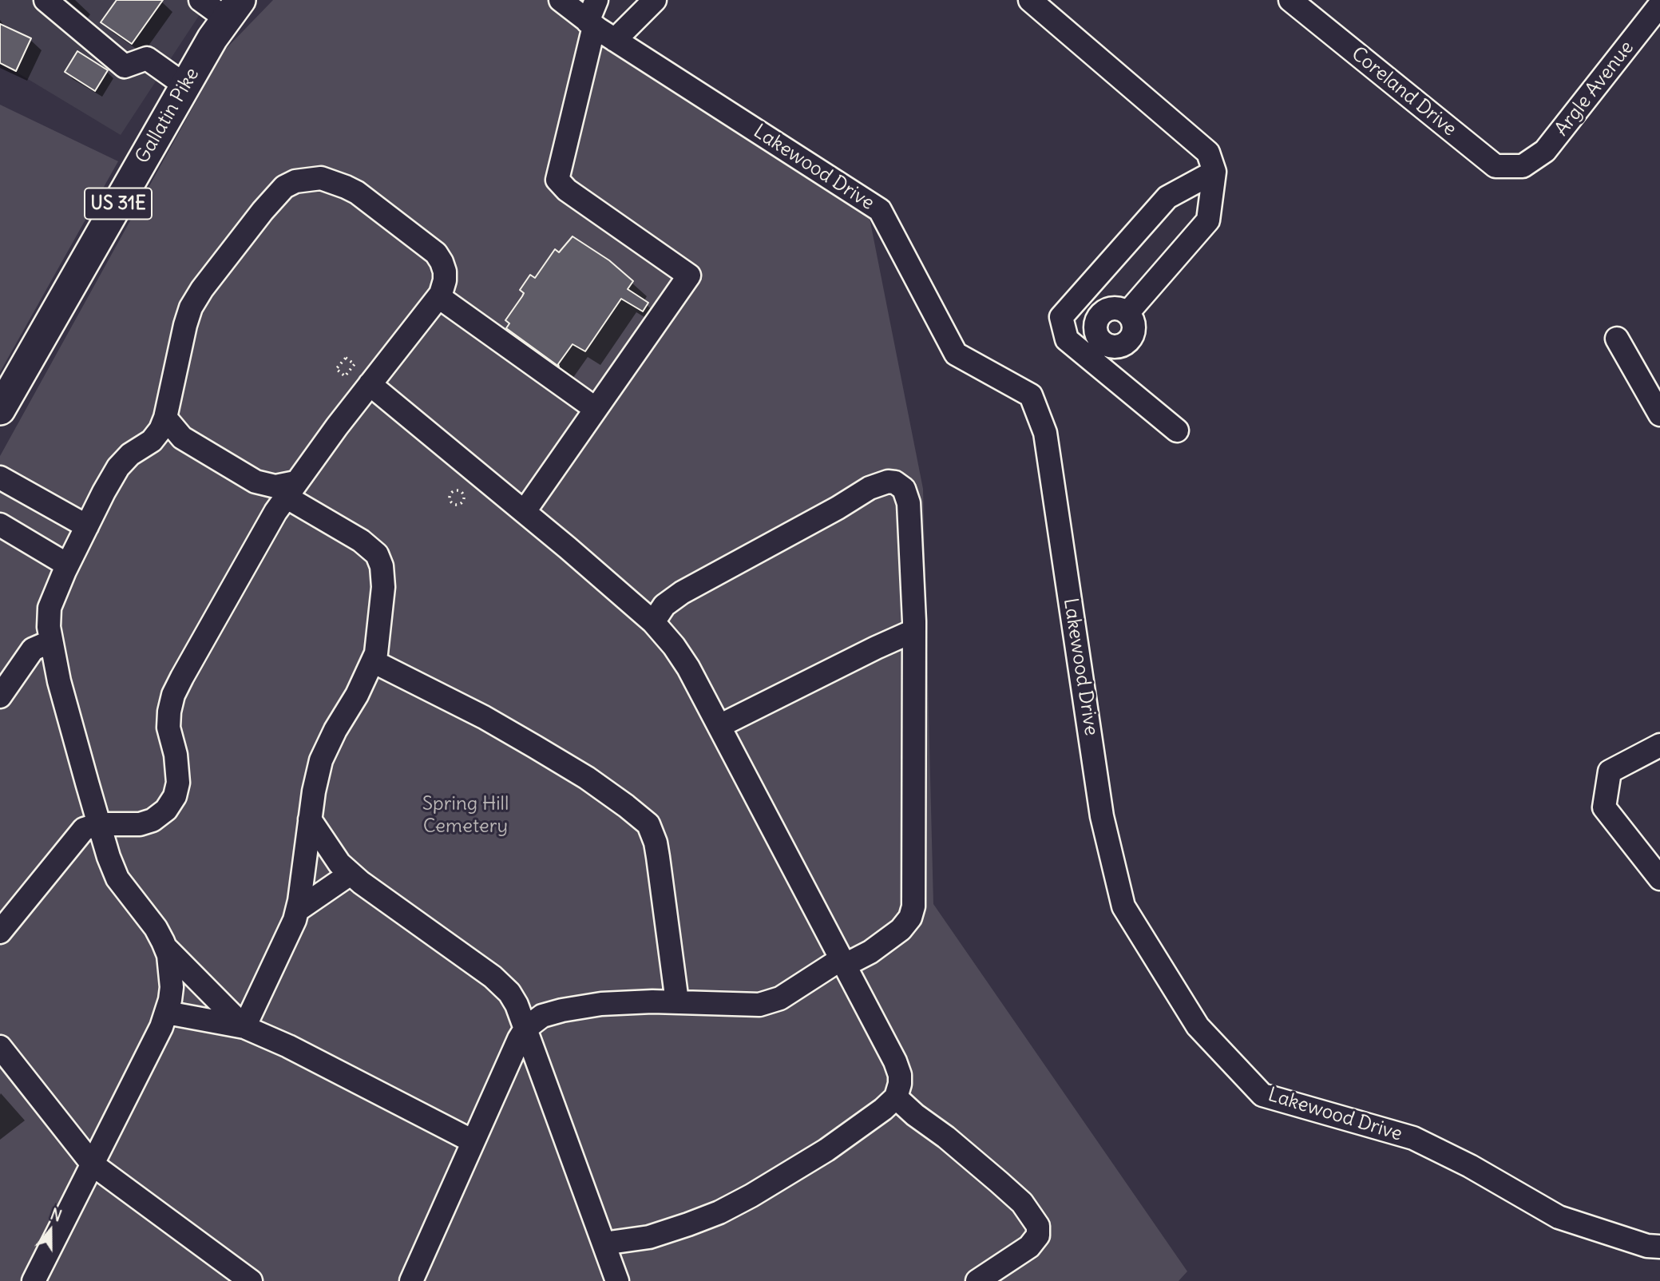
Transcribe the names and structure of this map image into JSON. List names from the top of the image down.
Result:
{
  "streets": {
    "main road": ["Gallatin Pike", "US 31E"],
    "street": ["Argle Avenue", "Coreland Drive", "Lakewood Drive"]
  },
  "crossings": [
    ["Argle Avenue", "Coreland Drive"]
  ],
  "parks": ["Spring Hill Cemetery"],
  "north": "top"
}
